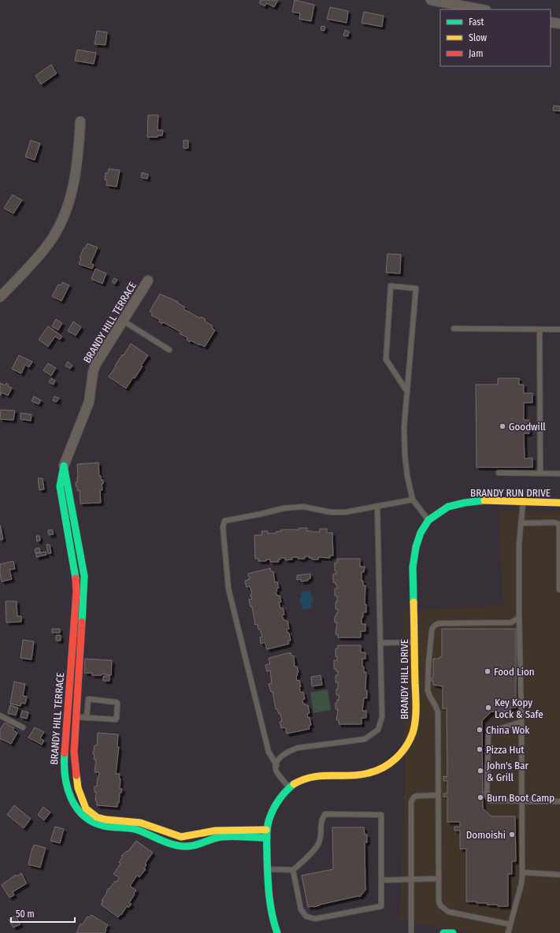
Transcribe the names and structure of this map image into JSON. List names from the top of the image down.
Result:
{
  "streets": {
    "street": ["BRANDY HILL TERRACE", "BRANDY RUN DRIVE", "BRANDY HILL DRIVE"]
  },
  "crossings": [
    ["BRANDY HILL TERRACE", "BRANDY HILL DRIVE"],
    ["BRANDY RUN DRIVE", "BRANDY HILL DRIVE"]
  ],
  "places": [
    "Goodwill",
    "Food Lion",
    "Key Kopy Lock & Safe",
    "China Wok",
    "Pizza Hut",
    "John's Bar & Grill",
    "Burn Boot Camp",
    "Domoishi"
  ],
  "legend": ["Fast", "Slow", "Jam"],
  "scale_bar": "50 m"
}
